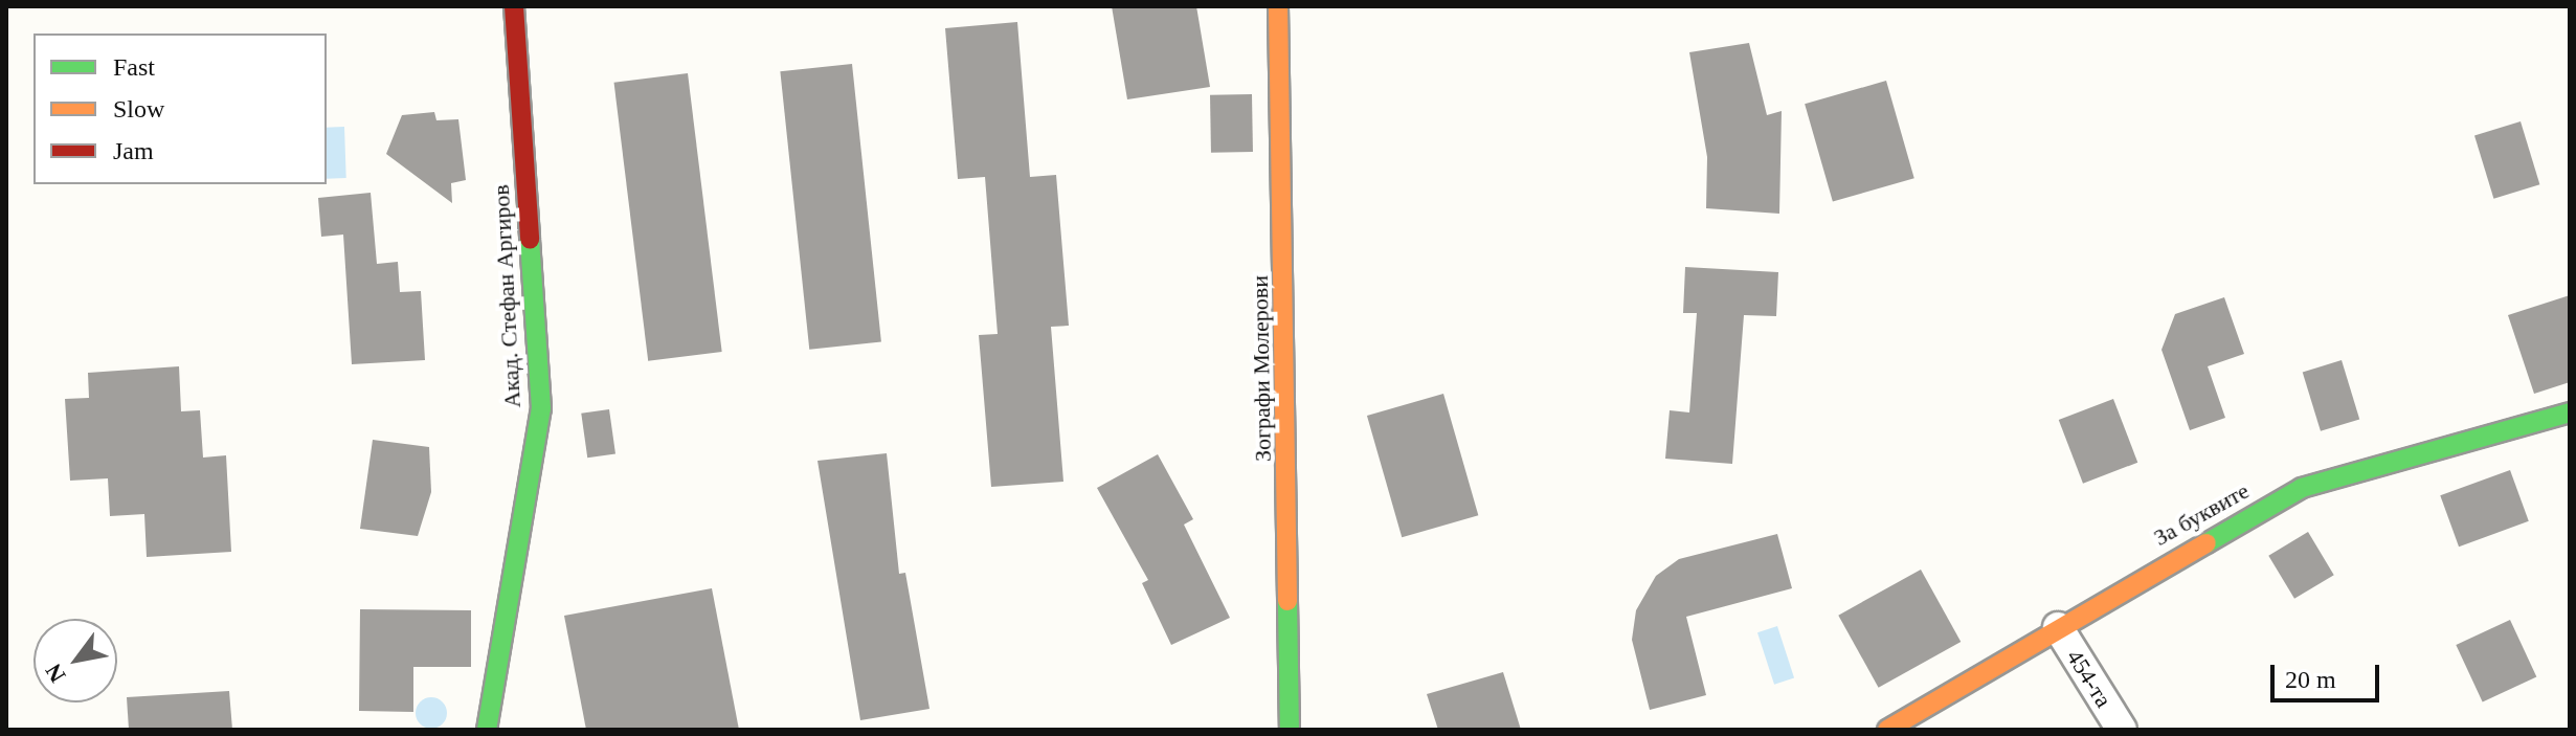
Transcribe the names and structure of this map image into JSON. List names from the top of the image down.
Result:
{
  "streets": {
    "street": [
      "Акад. Стефан Аргиров",
      "Зографи Молерови",
      "За буквите",
      "454-та"
    ]
  },
  "crossings": [
    ["За буквите", "454-та"]
  ],
  "legend": ["Fast", "Slow", "Jam"],
  "scale_bar": "20 m",
  "north": "bottom left"
}
